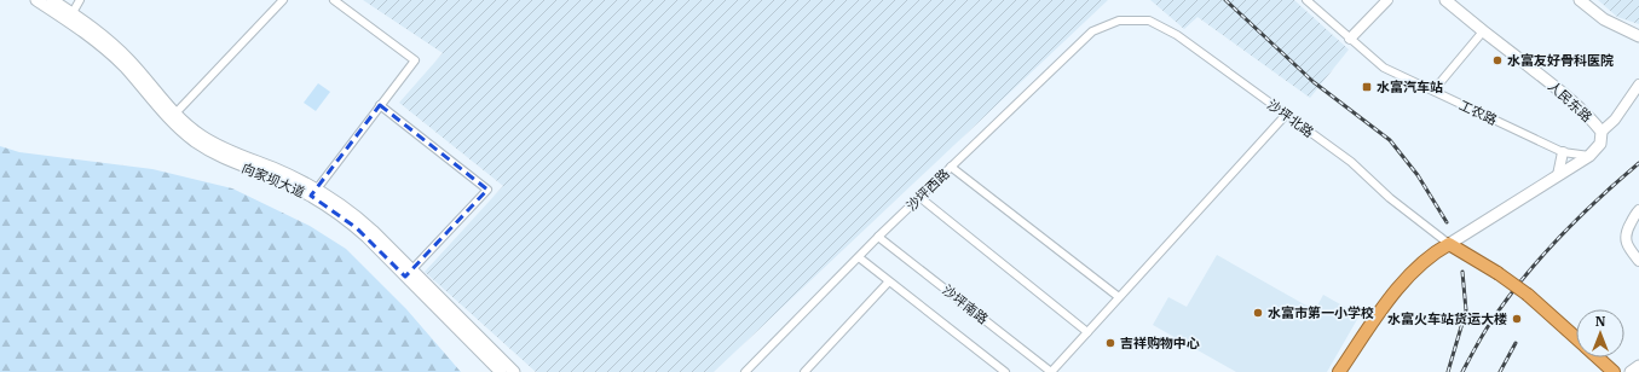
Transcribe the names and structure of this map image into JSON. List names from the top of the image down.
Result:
{
  "streets": {
    "main road": ["人民东路", "向家坝大道"],
    "street": [
      "工农路",
      "沙坪北路",
      "沙坪西路",
      "沙坪南路"
    ]
  },
  "crossings": [
    ["沙坪北路", "沙坪西路"],
    ["沙坪西路", "沙坪南路"]
  ],
  "places": {
    "other": [
      "水富友好骨科医院",
      "水富市第一小学校",
      "水富火车站货运大楼",
      "吉祥购物中心"
    ],
    "transit": ["水富汽车站"]
  },
  "north": "top"
}
